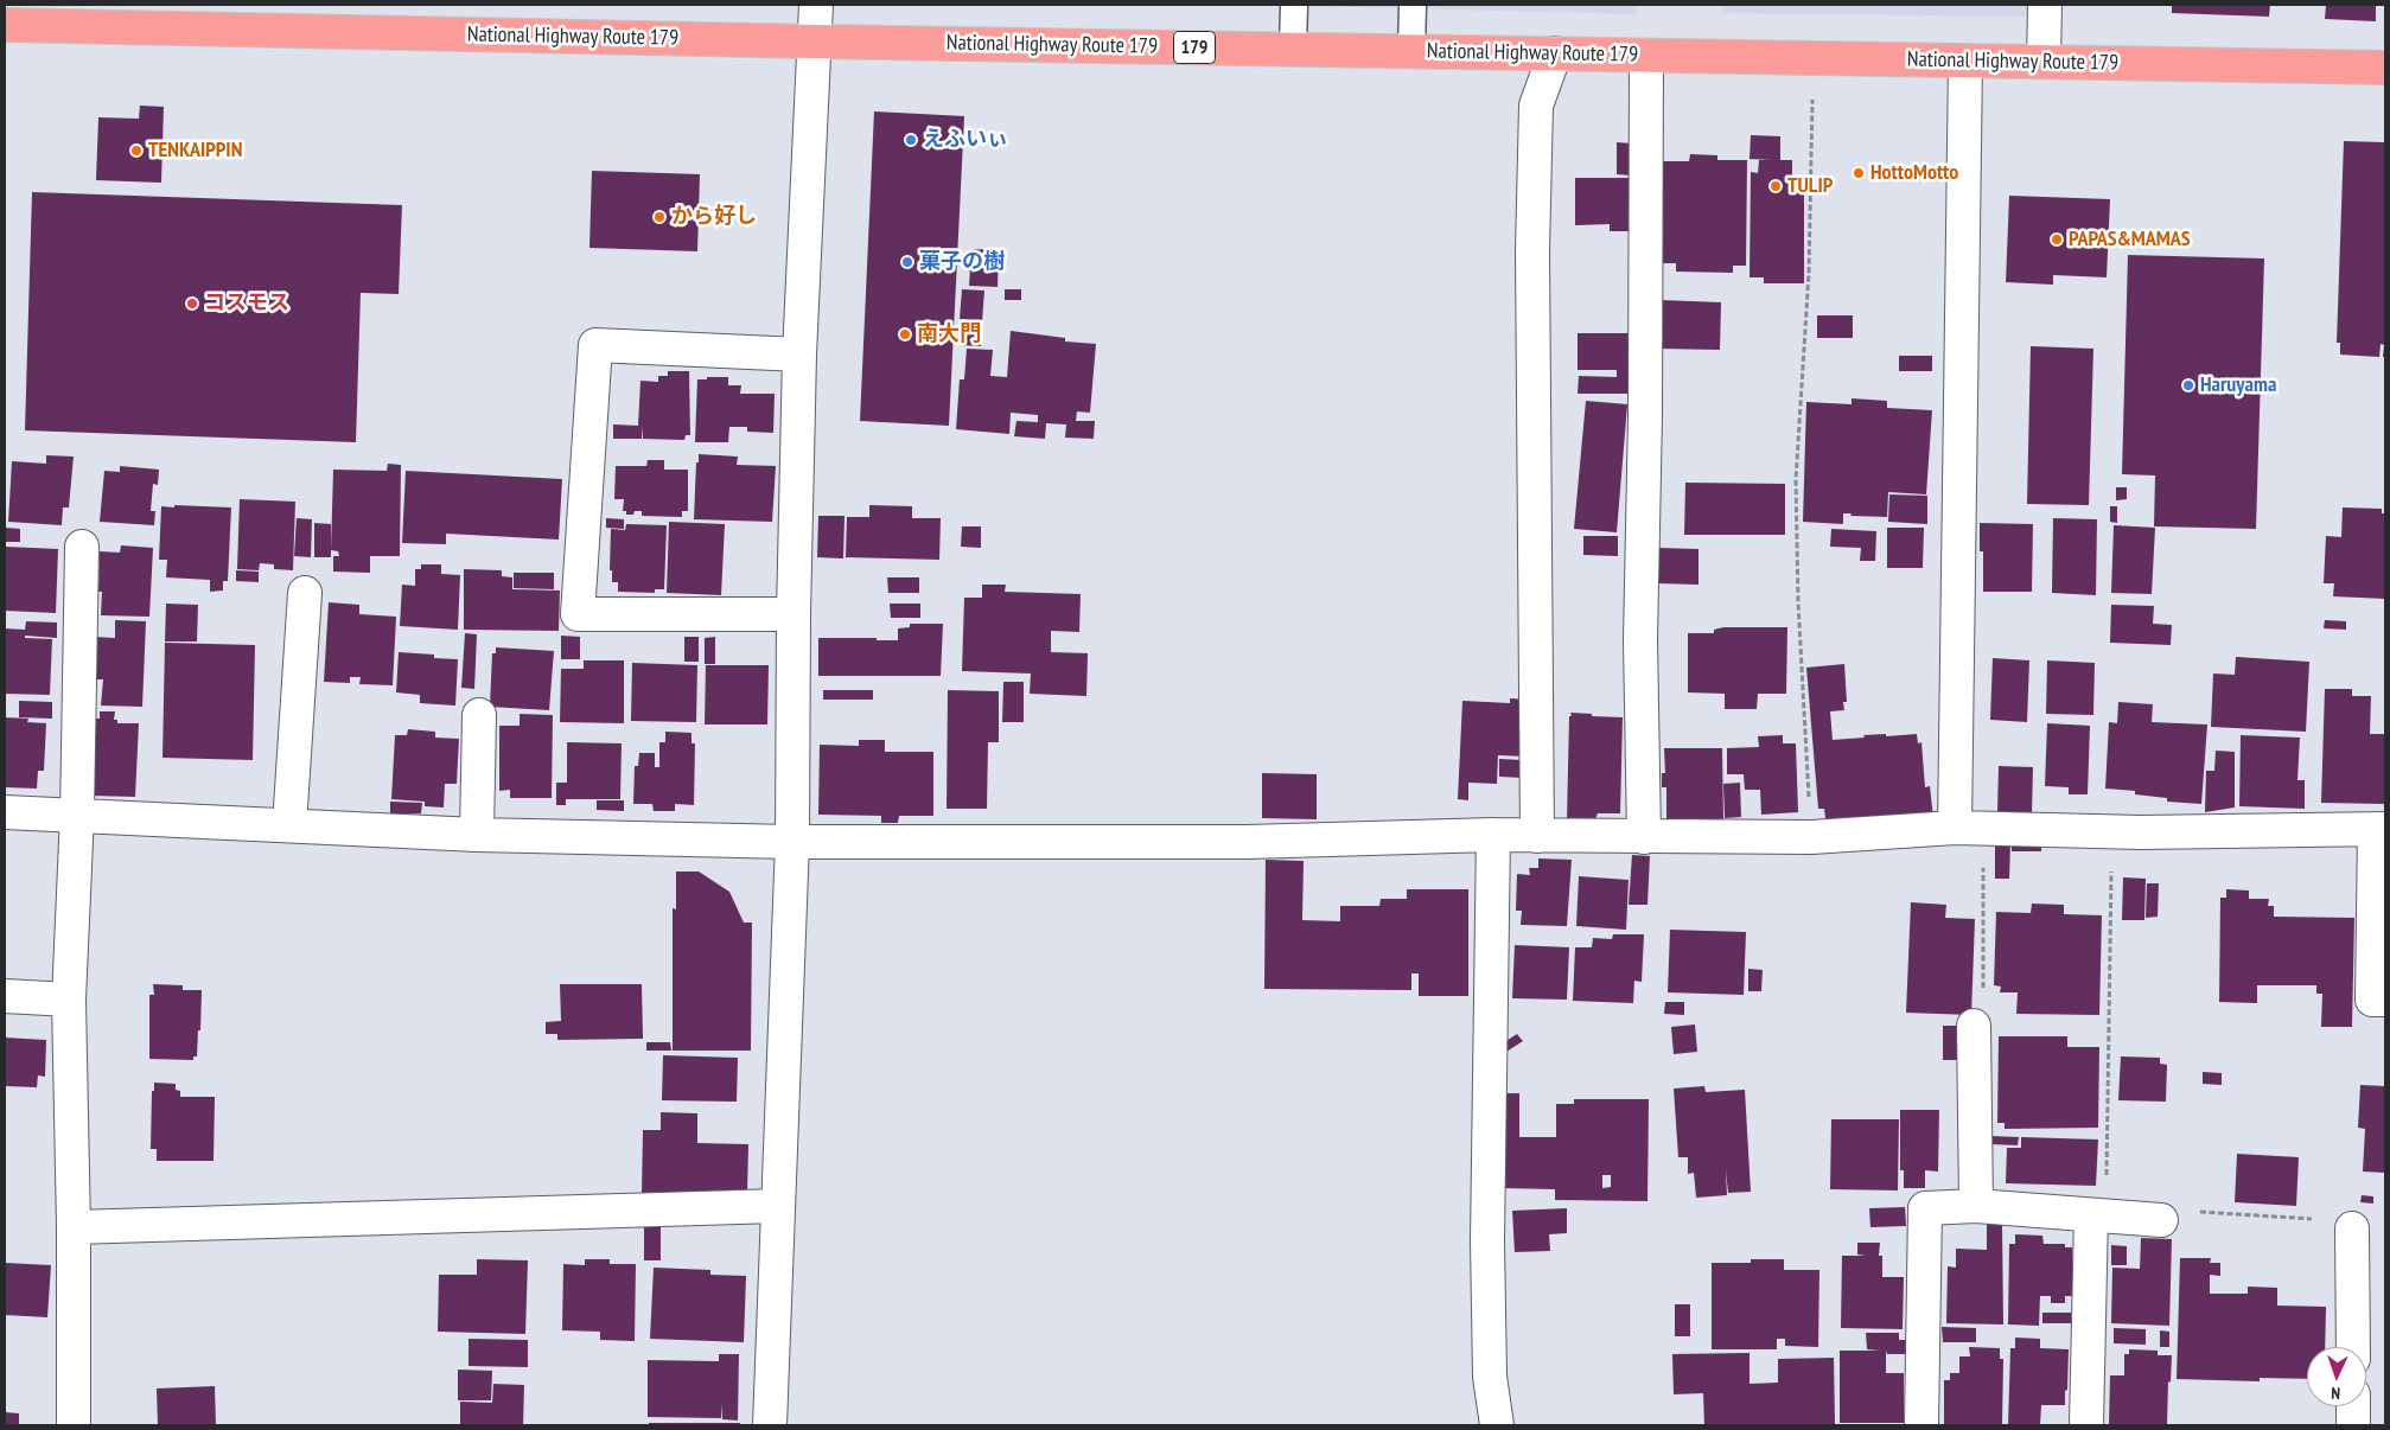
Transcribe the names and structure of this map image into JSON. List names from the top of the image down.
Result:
{
  "streets": {
    "highway": ["National Highway Route 179", "179"]
  },
  "places": [
    "えふいぃ",
    "TENKAIPPIN",
    "HottoMotto",
    "TULIP",
    "から好し",
    "PAPAS&MAMAS",
    "菓子の樹",
    "コスモス",
    "南大門",
    "Haruyama"
  ],
  "north": "bottom"
}
